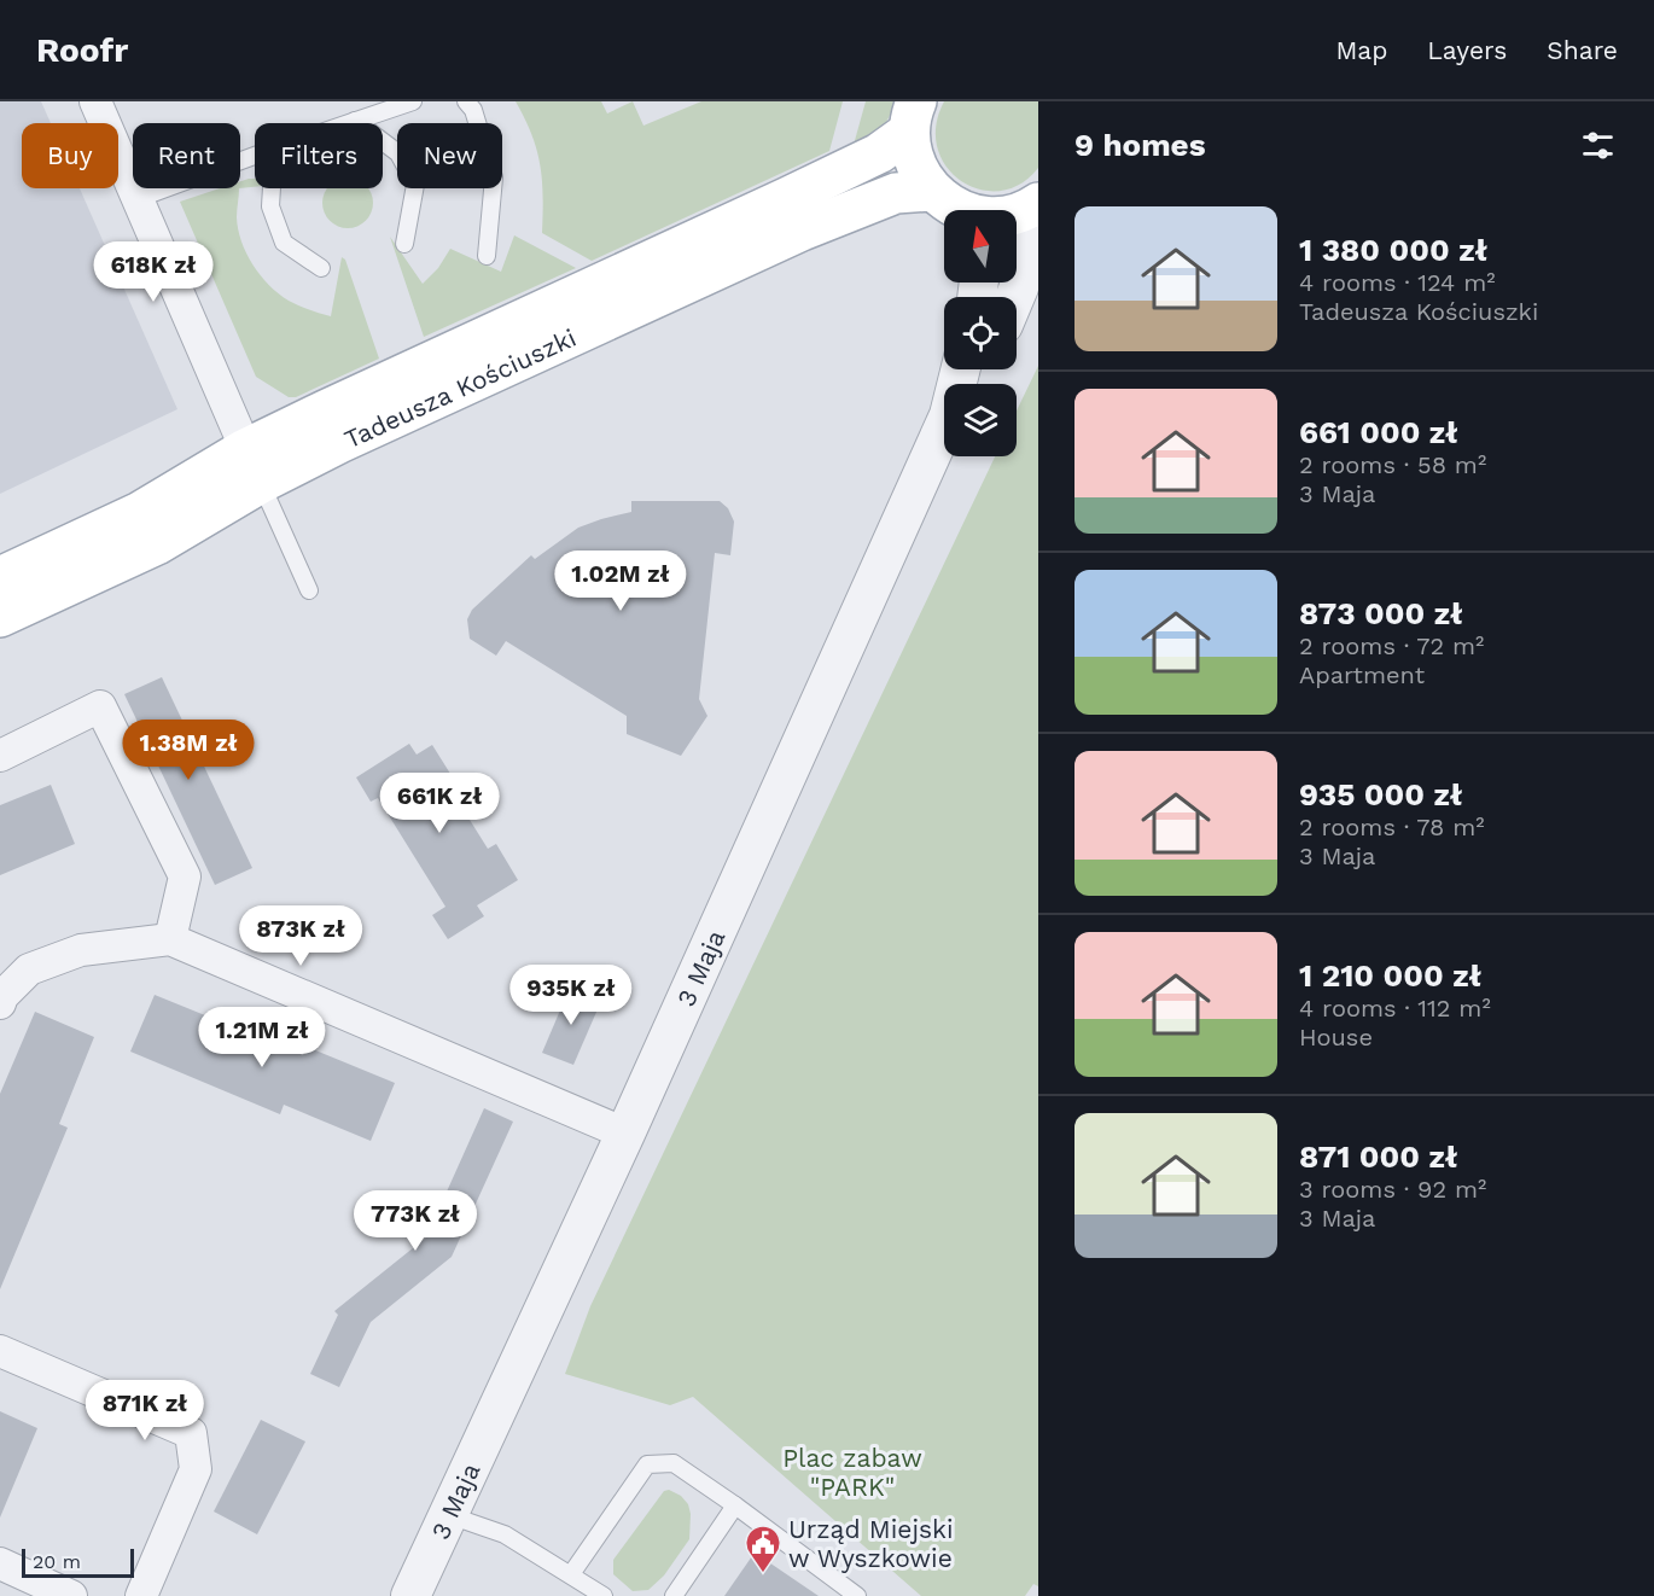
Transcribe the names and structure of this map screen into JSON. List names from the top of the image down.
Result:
{
  "streets": {
    "main road": ["Tadeusza Kościuszki"],
    "street": ["3 Maja"]
  },
  "parks": ["Plac zabaw \"PARK\""],
  "places": {
    "public building": ["Urząd Miejski w Wyszkowie"]
  },
  "scale_bar": "20 m",
  "north": "top",
  "page": {
    "header": "Roofr",
    "nav": ["Map", "Layers", "Share"],
    "heading": "9 homes",
    "chip": [
      "Buy",
      "Rent",
      "Filters",
      "New"
    ],
    "list": [
      {
        "name": "1 380 000 zł",
        "note": "4 rooms · 124 m² · Tadeusza Kościuszki"
      },
      {
        "name": "661 000 zł",
        "note": "2 rooms · 58 m² · 3 Maja"
      },
      {
        "name": "873 000 zł",
        "note": "2 rooms · 72 m² · Apartment"
      },
      {
        "name": "935 000 zł",
        "note": "2 rooms · 78 m² · 3 Maja"
      },
      {
        "name": "1 210 000 zł",
        "note": "4 rooms · 112 m² · House"
      },
      {
        "name": "871 000 zł",
        "note": "3 rooms · 92 m² · 3 Maja"
      }
    ],
    "price": [
      "618K zł",
      "1.02M zł",
      "1.38M zł",
      "661K zł",
      "873K zł",
      "935K zł",
      "1.21M zł",
      "773K zł",
      "871K zł"
    ],
    "scale": "20 m"
  }
}
